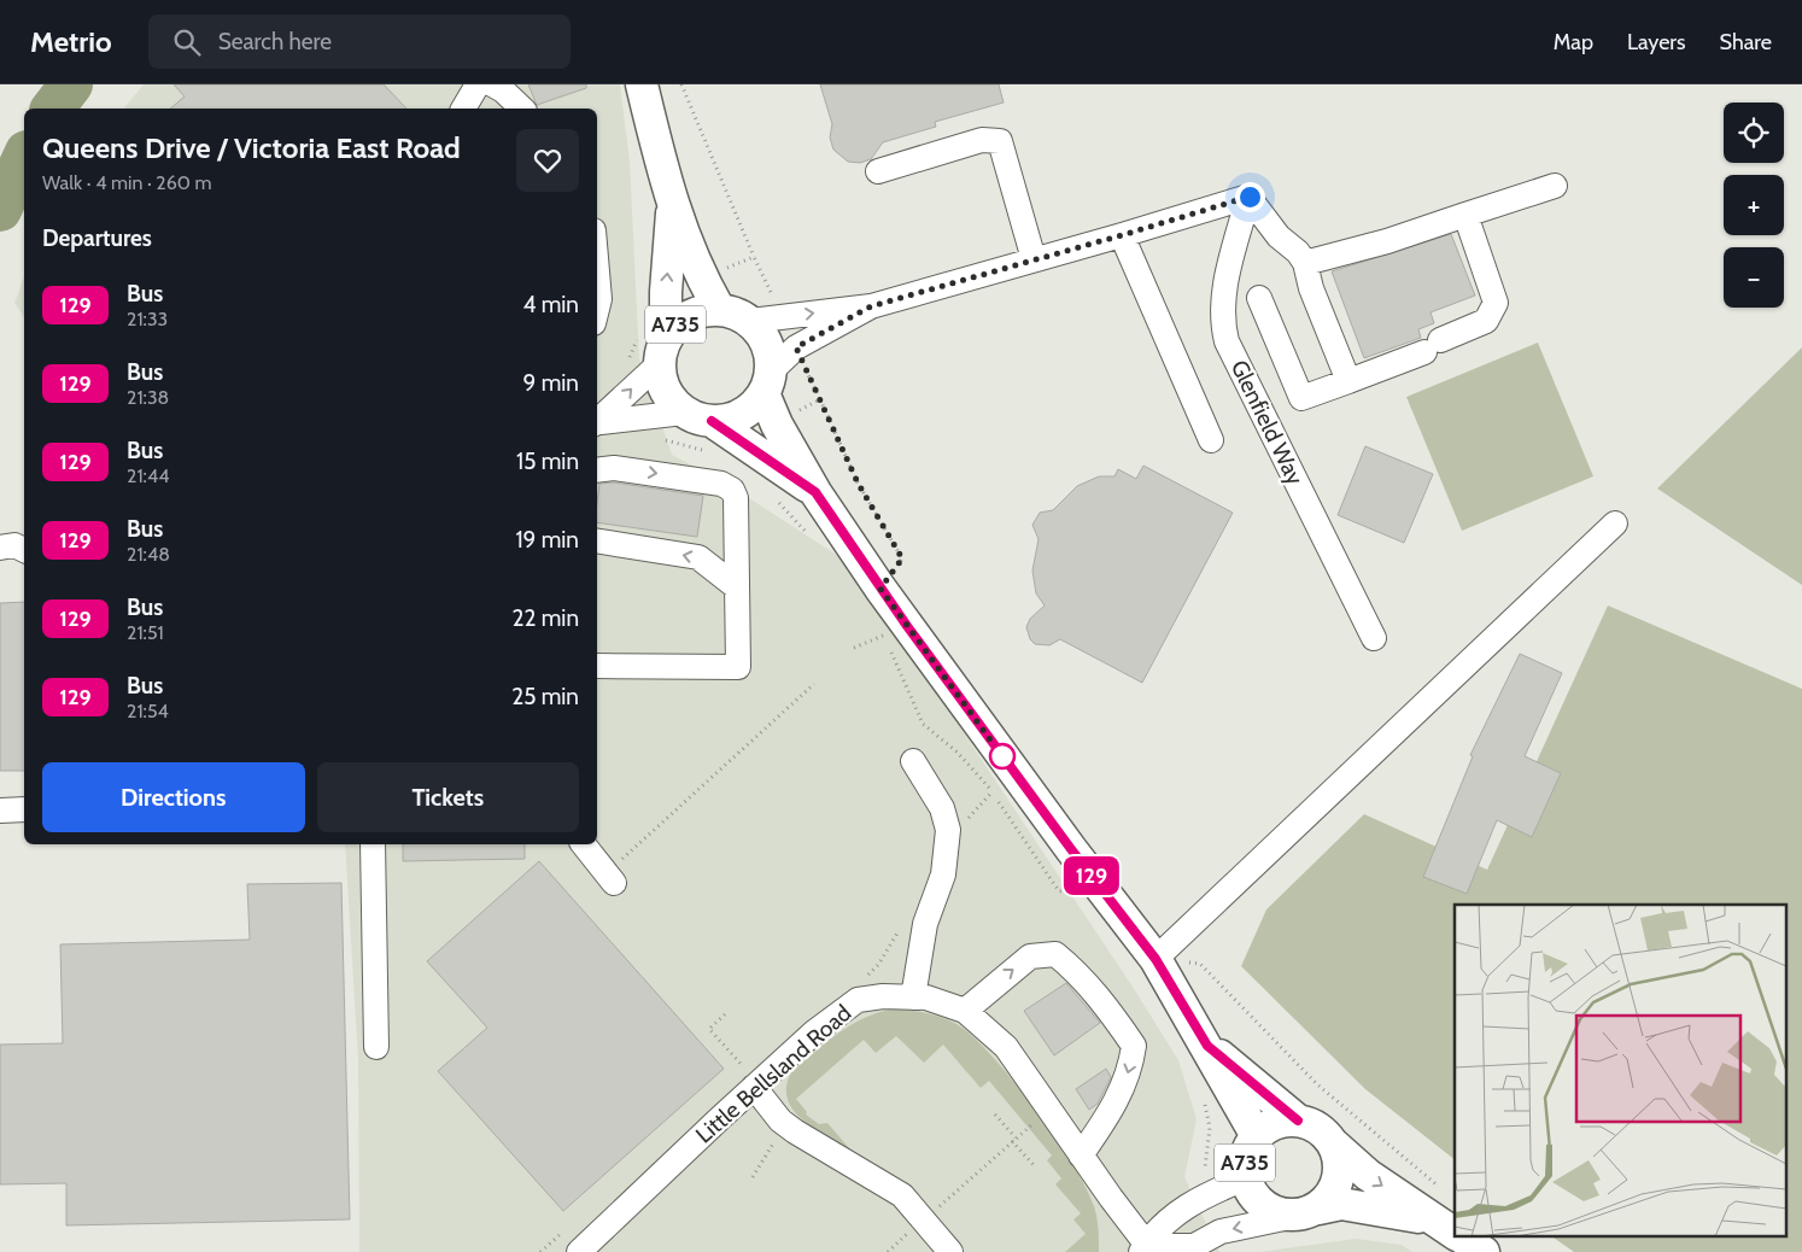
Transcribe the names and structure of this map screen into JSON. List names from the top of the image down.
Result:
{
  "streets": {
    "main road": ["A735"],
    "street": ["Glenfield Way", "Little Bellsland Road"]
  },
  "lines": ["bus line 129"],
  "page": {
    "header": "Metrio",
    "search": "Search here",
    "nav": ["Map", "Layers", "Share"],
    "on_map": "129",
    "map_buttons": ["+", "−"],
    "heading": [
      ["Queens Drive / Victoria East Road", "Walk · 4 min · 260 m"],
      "Departures"
    ],
    "list": [
      {
        "mark": "129",
        "name": "Bus",
        "note": "21:33",
        "value": "4 min"
      },
      {
        "mark": "129",
        "name": "Bus",
        "note": "21:38",
        "value": "9 min"
      },
      {
        "mark": "129",
        "name": "Bus",
        "note": "21:44",
        "value": "15 min"
      },
      {
        "mark": "129",
        "name": "Bus",
        "note": "21:48",
        "value": "19 min"
      },
      {
        "mark": "129",
        "name": "Bus",
        "note": "21:51",
        "value": "22 min"
      },
      {
        "mark": "129",
        "name": "Bus",
        "note": "21:54",
        "value": "25 min"
      }
    ],
    "buttons": ["Directions", "Tickets"]
  }
}
